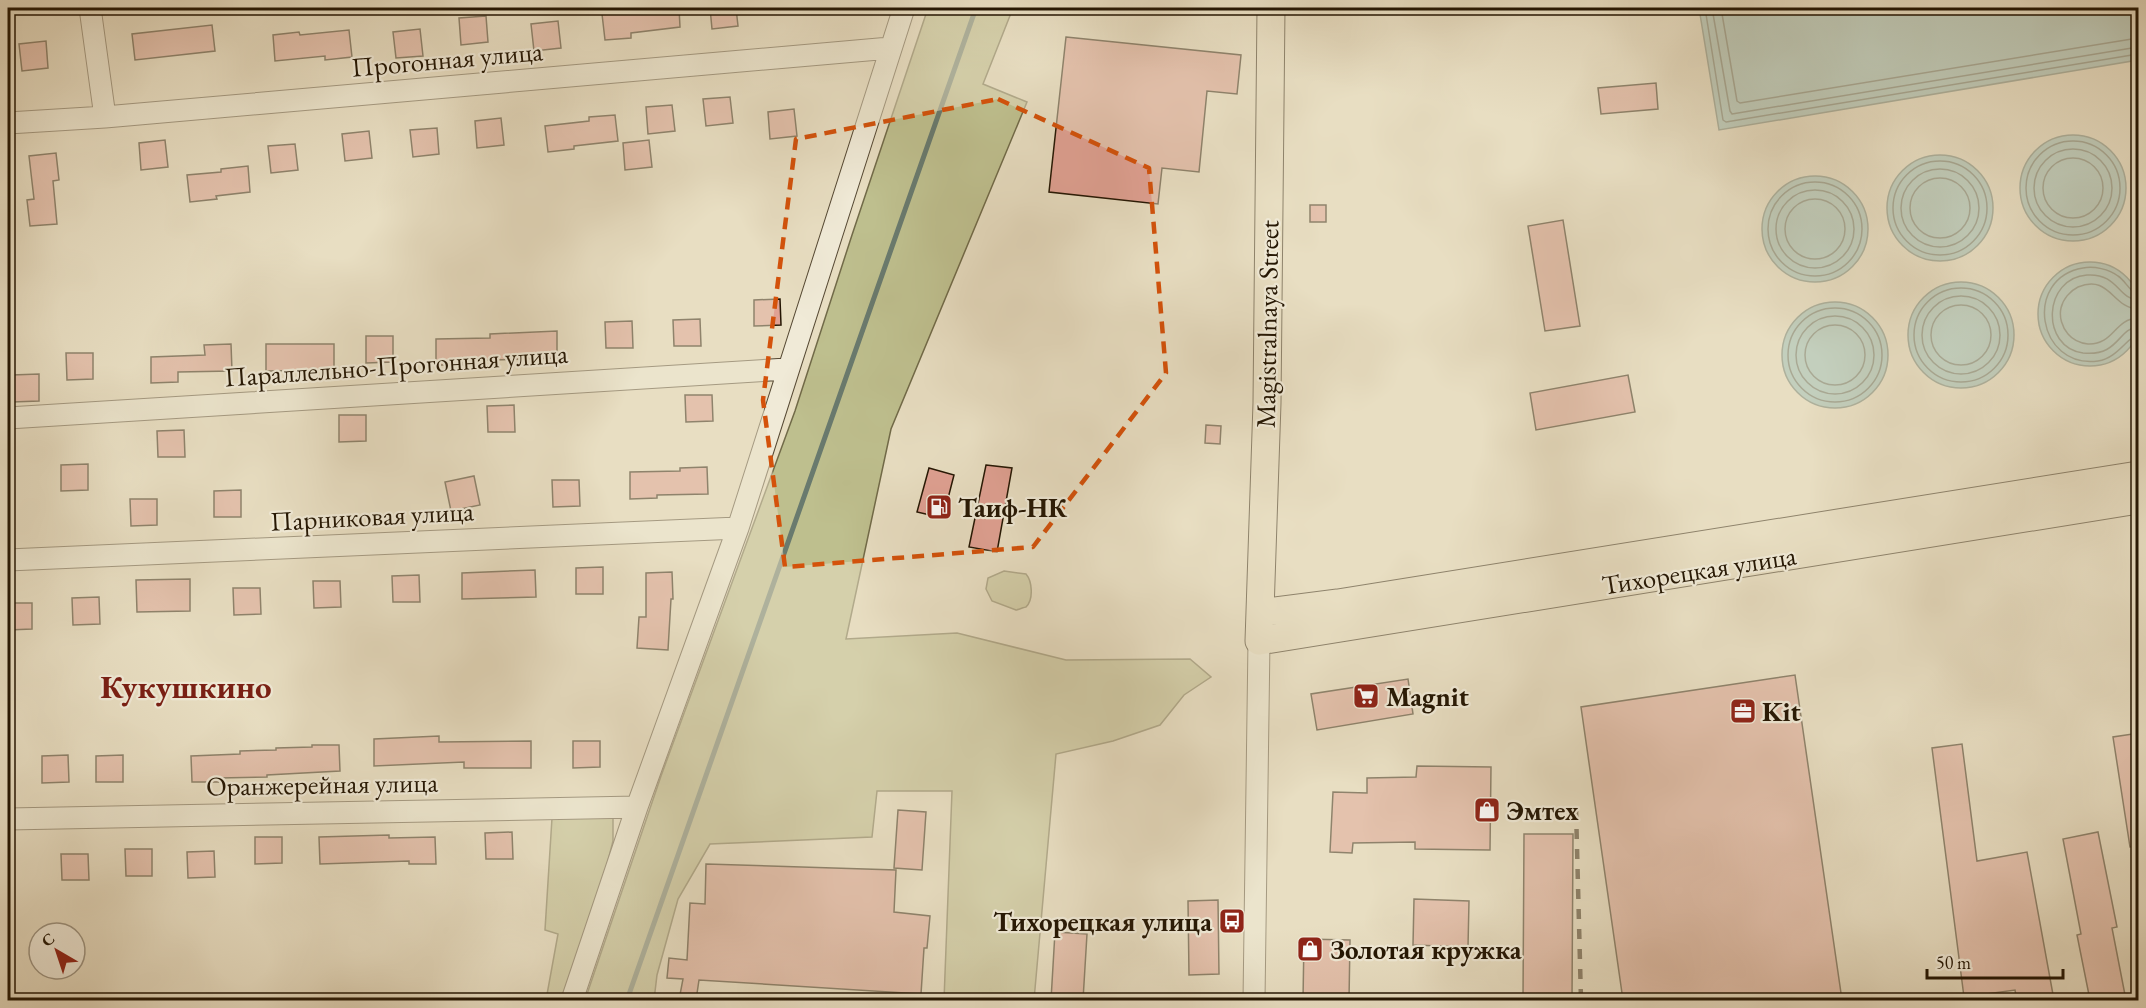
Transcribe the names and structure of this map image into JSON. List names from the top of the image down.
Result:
{
  "streets": {
    "main road": ["Magistralnaya Street", "Тихорецкая улица"],
    "street": [
      "Прогонная улица",
      "Параллельно-Прогонная улица",
      "Парниковая улица",
      "Оранжерейная улица"
    ]
  },
  "crossings": [
    ["Magistralnaya Street", "Тихорецкая улица"]
  ],
  "districts": ["Кукушкино"],
  "places": {
    "fuel station": ["Таиф-НК"],
    "supermarket": ["Magnit"],
    "office": ["Kit"],
    "shop": ["Эмтех", "Золотая кружка"],
    "bus stop": ["Тихорецкая улица"]
  },
  "scale_bar": "50 m",
  "north": "top left"
}
